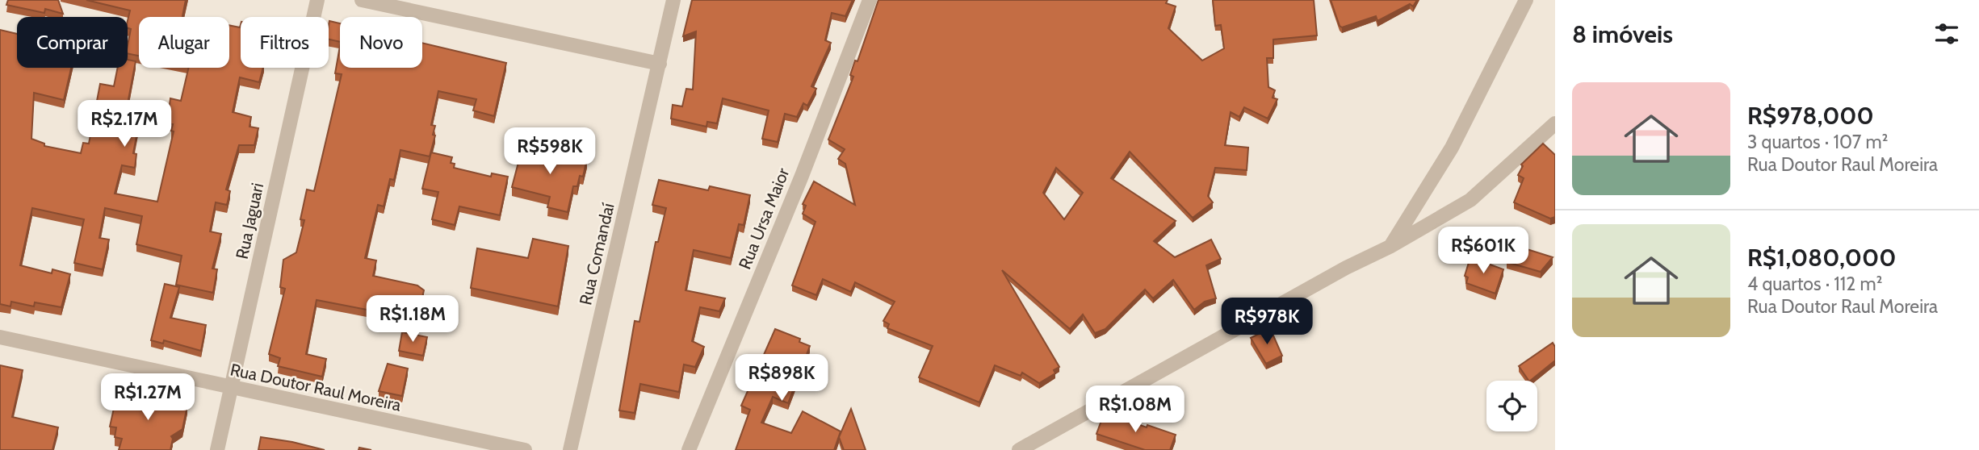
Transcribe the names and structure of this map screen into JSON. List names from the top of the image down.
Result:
{
  "streets": {
    "street": [
      "Rua Ursa Maior",
      "Rua Jaguari",
      "Rua Comandaí",
      "Rua Doutor Raul Moreira"
    ]
  },
  "crossings": [
    ["Rua Jaguari", "Rua Doutor Raul Moreira"]
  ],
  "page": {
    "heading": "8 imóveis",
    "chip": [
      "Comprar",
      "Alugar",
      "Filtros",
      "Novo"
    ],
    "list": [
      {
        "name": "R$978,000",
        "note": "3 quartos · 107 m² · Rua Doutor Raul Moreira"
      },
      {
        "name": "R$1,080,000",
        "note": "4 quartos · 112 m² · Rua Doutor Raul Moreira"
      }
    ],
    "price": [
      "R$2.17M",
      "R$598K",
      "R$601K",
      "R$1.18M",
      "R$978K",
      "R$898K",
      "R$1.27M",
      "R$1.08M"
    ]
  }
}
